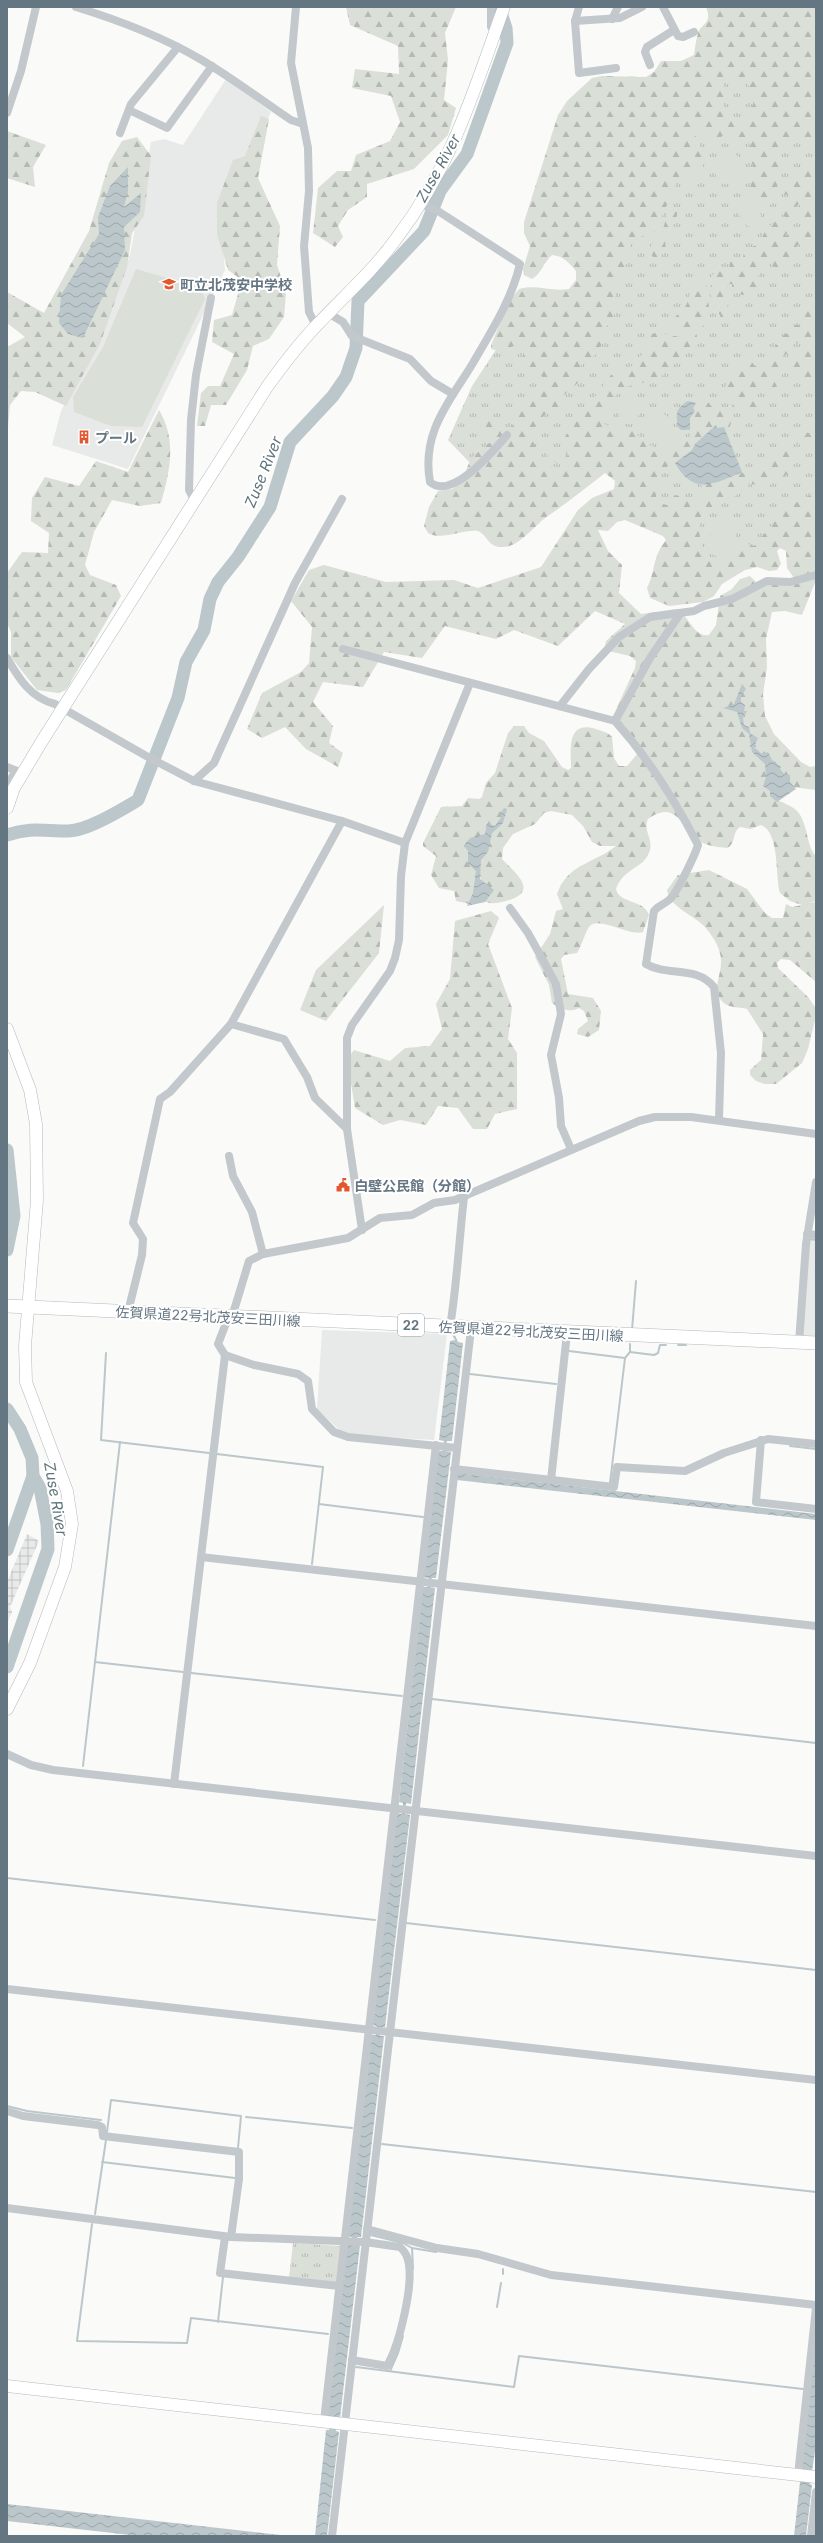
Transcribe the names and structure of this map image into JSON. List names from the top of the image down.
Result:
{
  "streets": {
    "main road": ["佐賀県道22号北茂安三田川線", "22"]
  },
  "water": ["Zuse River"],
  "places": {
    "school or university": ["町立北茂安中学校"],
    "building": ["プール"],
    "public building": ["白壁公民館（分館）"]
  }
}
